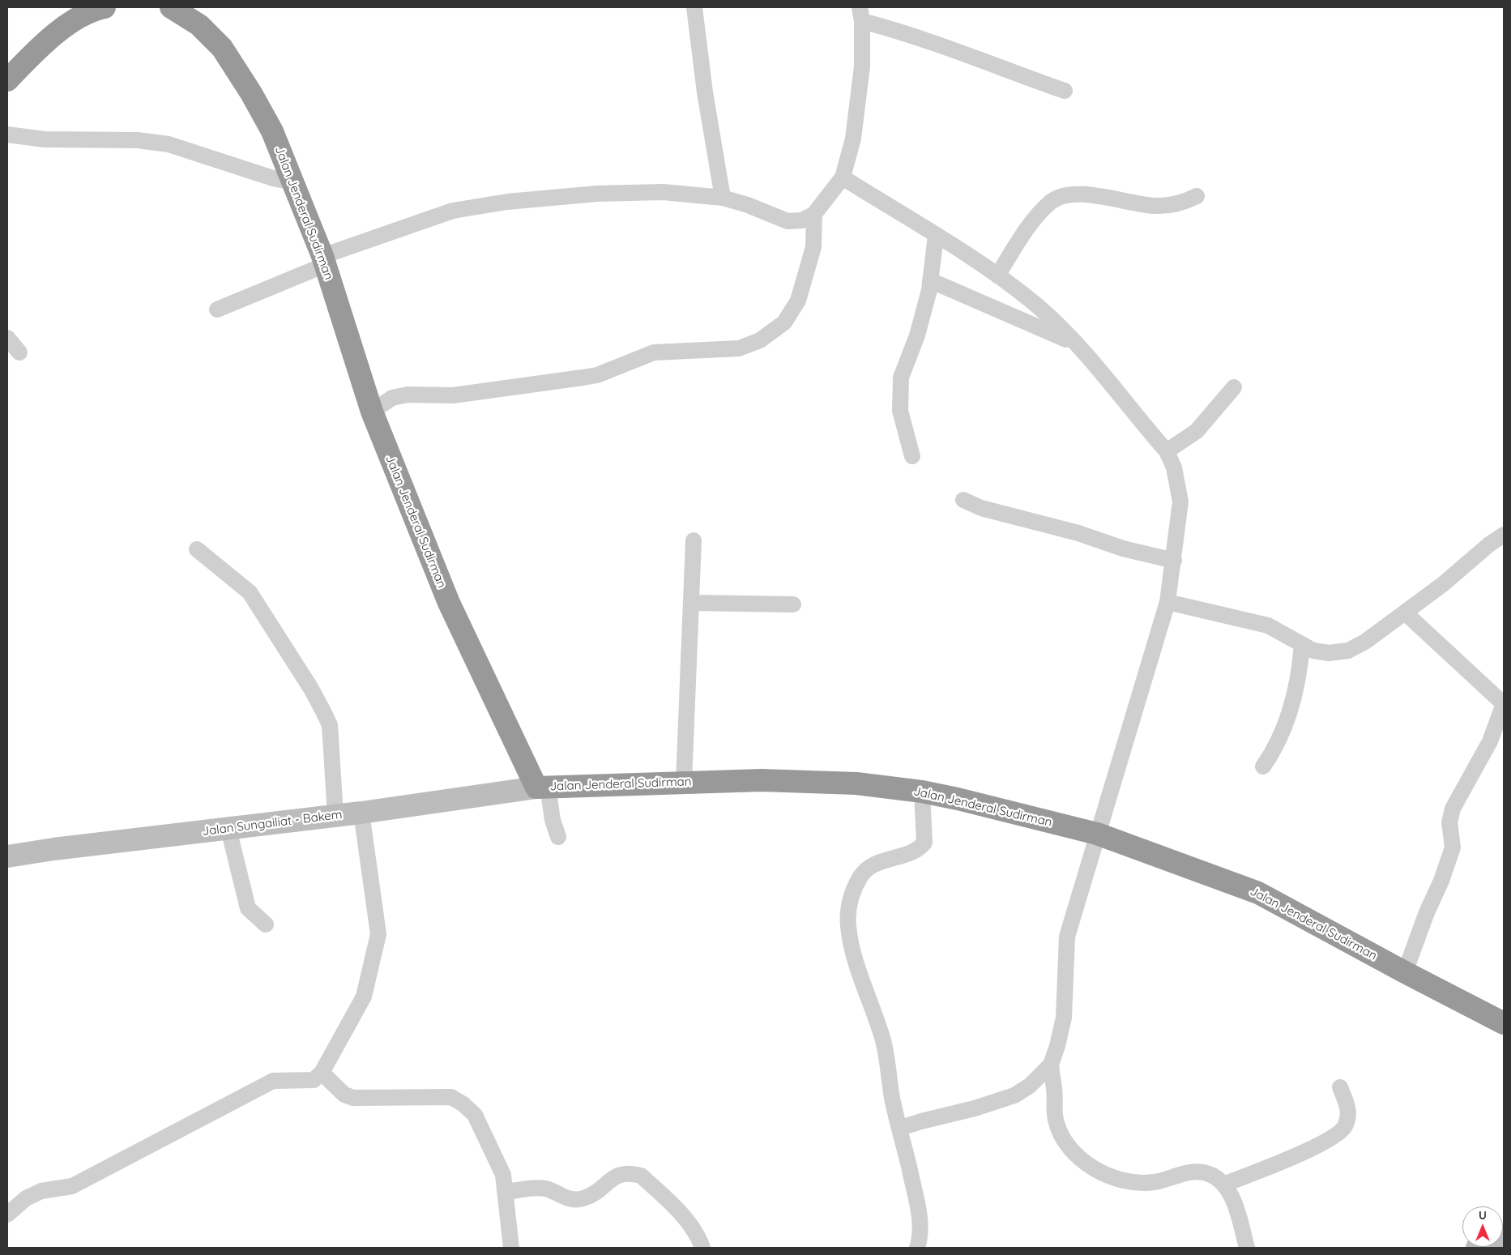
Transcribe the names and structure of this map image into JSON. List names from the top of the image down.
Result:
{
  "streets": {
    "highway": ["Jalan Jenderal Sudirman"],
    "street": ["Jalan Sungailiat - Bakem"]
  },
  "crossings": [
    ["Jalan Jenderal Sudirman", "Jalan Sungailiat - Bakem"]
  ],
  "north": "top"
}
